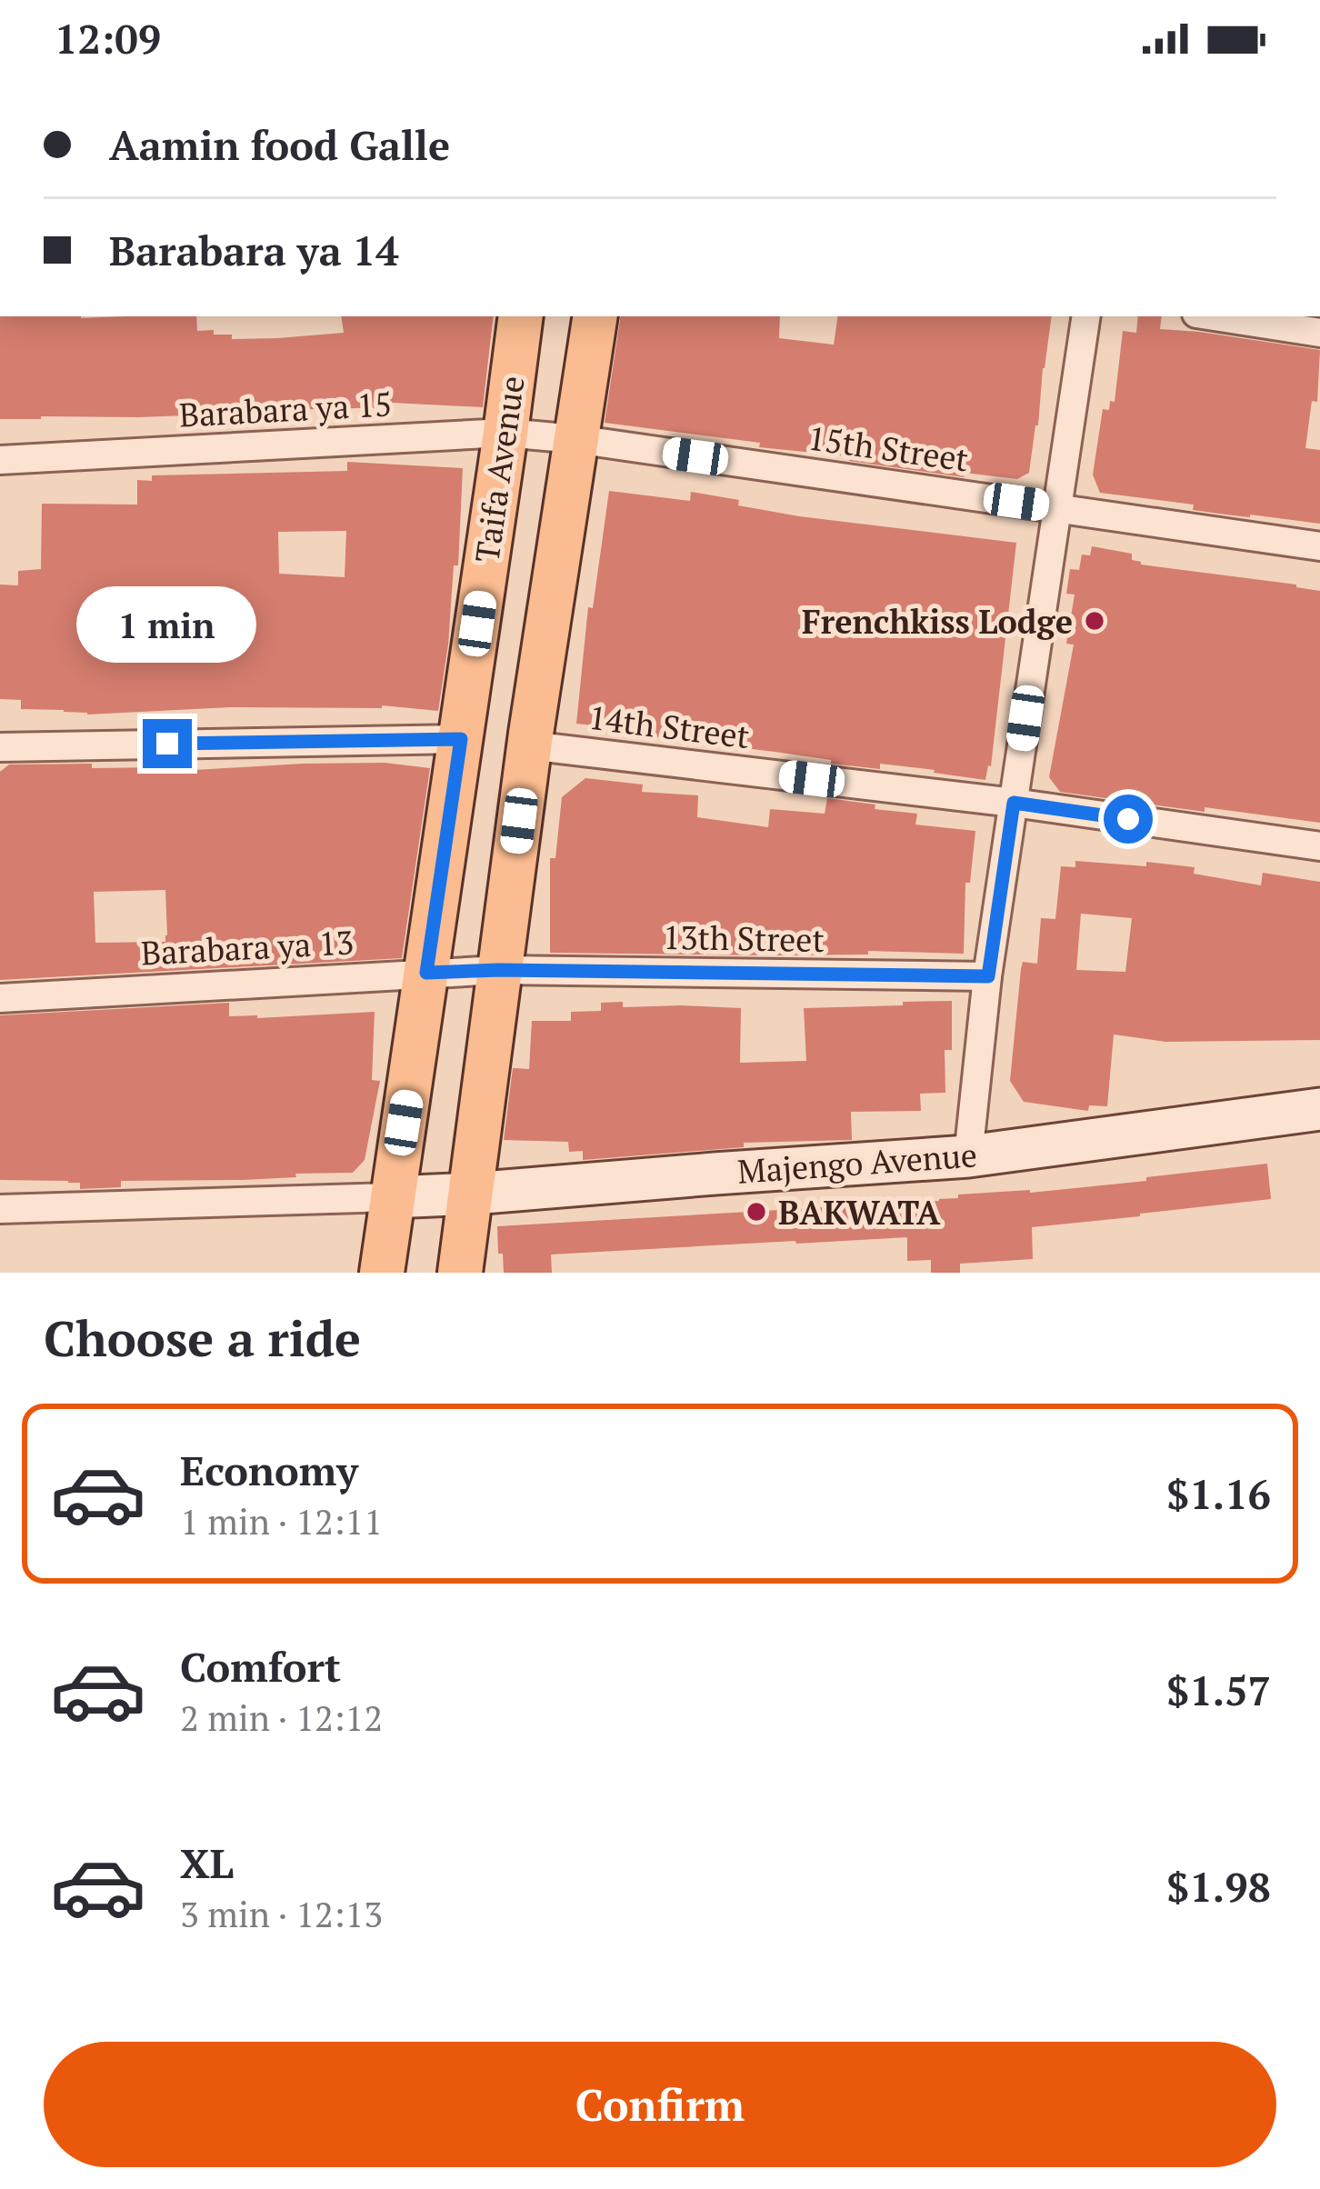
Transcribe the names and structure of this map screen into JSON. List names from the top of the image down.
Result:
{
  "streets": {
    "main road": ["Taifa Avenue"],
    "street": [
      "Barabara ya 15",
      "15th Street",
      "14th Street",
      "13th Street",
      "Barabara ya 13",
      "Majengo Avenue"
    ]
  },
  "crossings": [
    ["Barabara ya 15", "15th Street"],
    ["Barabara ya 15", "Taifa Avenue"],
    ["Taifa Avenue", "Barabara ya 13"],
    ["Taifa Avenue", "Majengo Avenue"],
    ["13th Street", "Barabara ya 13"]
  ],
  "places": ["Frenchkiss Lodge", "BAKWATA"],
  "page": {
    "status": "12:09",
    "banner": ["Aamin food Galle", "Barabara ya 14"],
    "bubble": "1 min",
    "heading": "Choose a ride",
    "list": [
      {
        "name": "Economy",
        "note": "1 min · 12:11",
        "value": "$1.16"
      },
      {
        "name": "Comfort",
        "note": "2 min · 12:12",
        "value": "$1.57"
      },
      {
        "name": "XL",
        "note": "3 min · 12:13",
        "value": "$1.98"
      }
    ],
    "buttons": "Confirm"
  }
}
